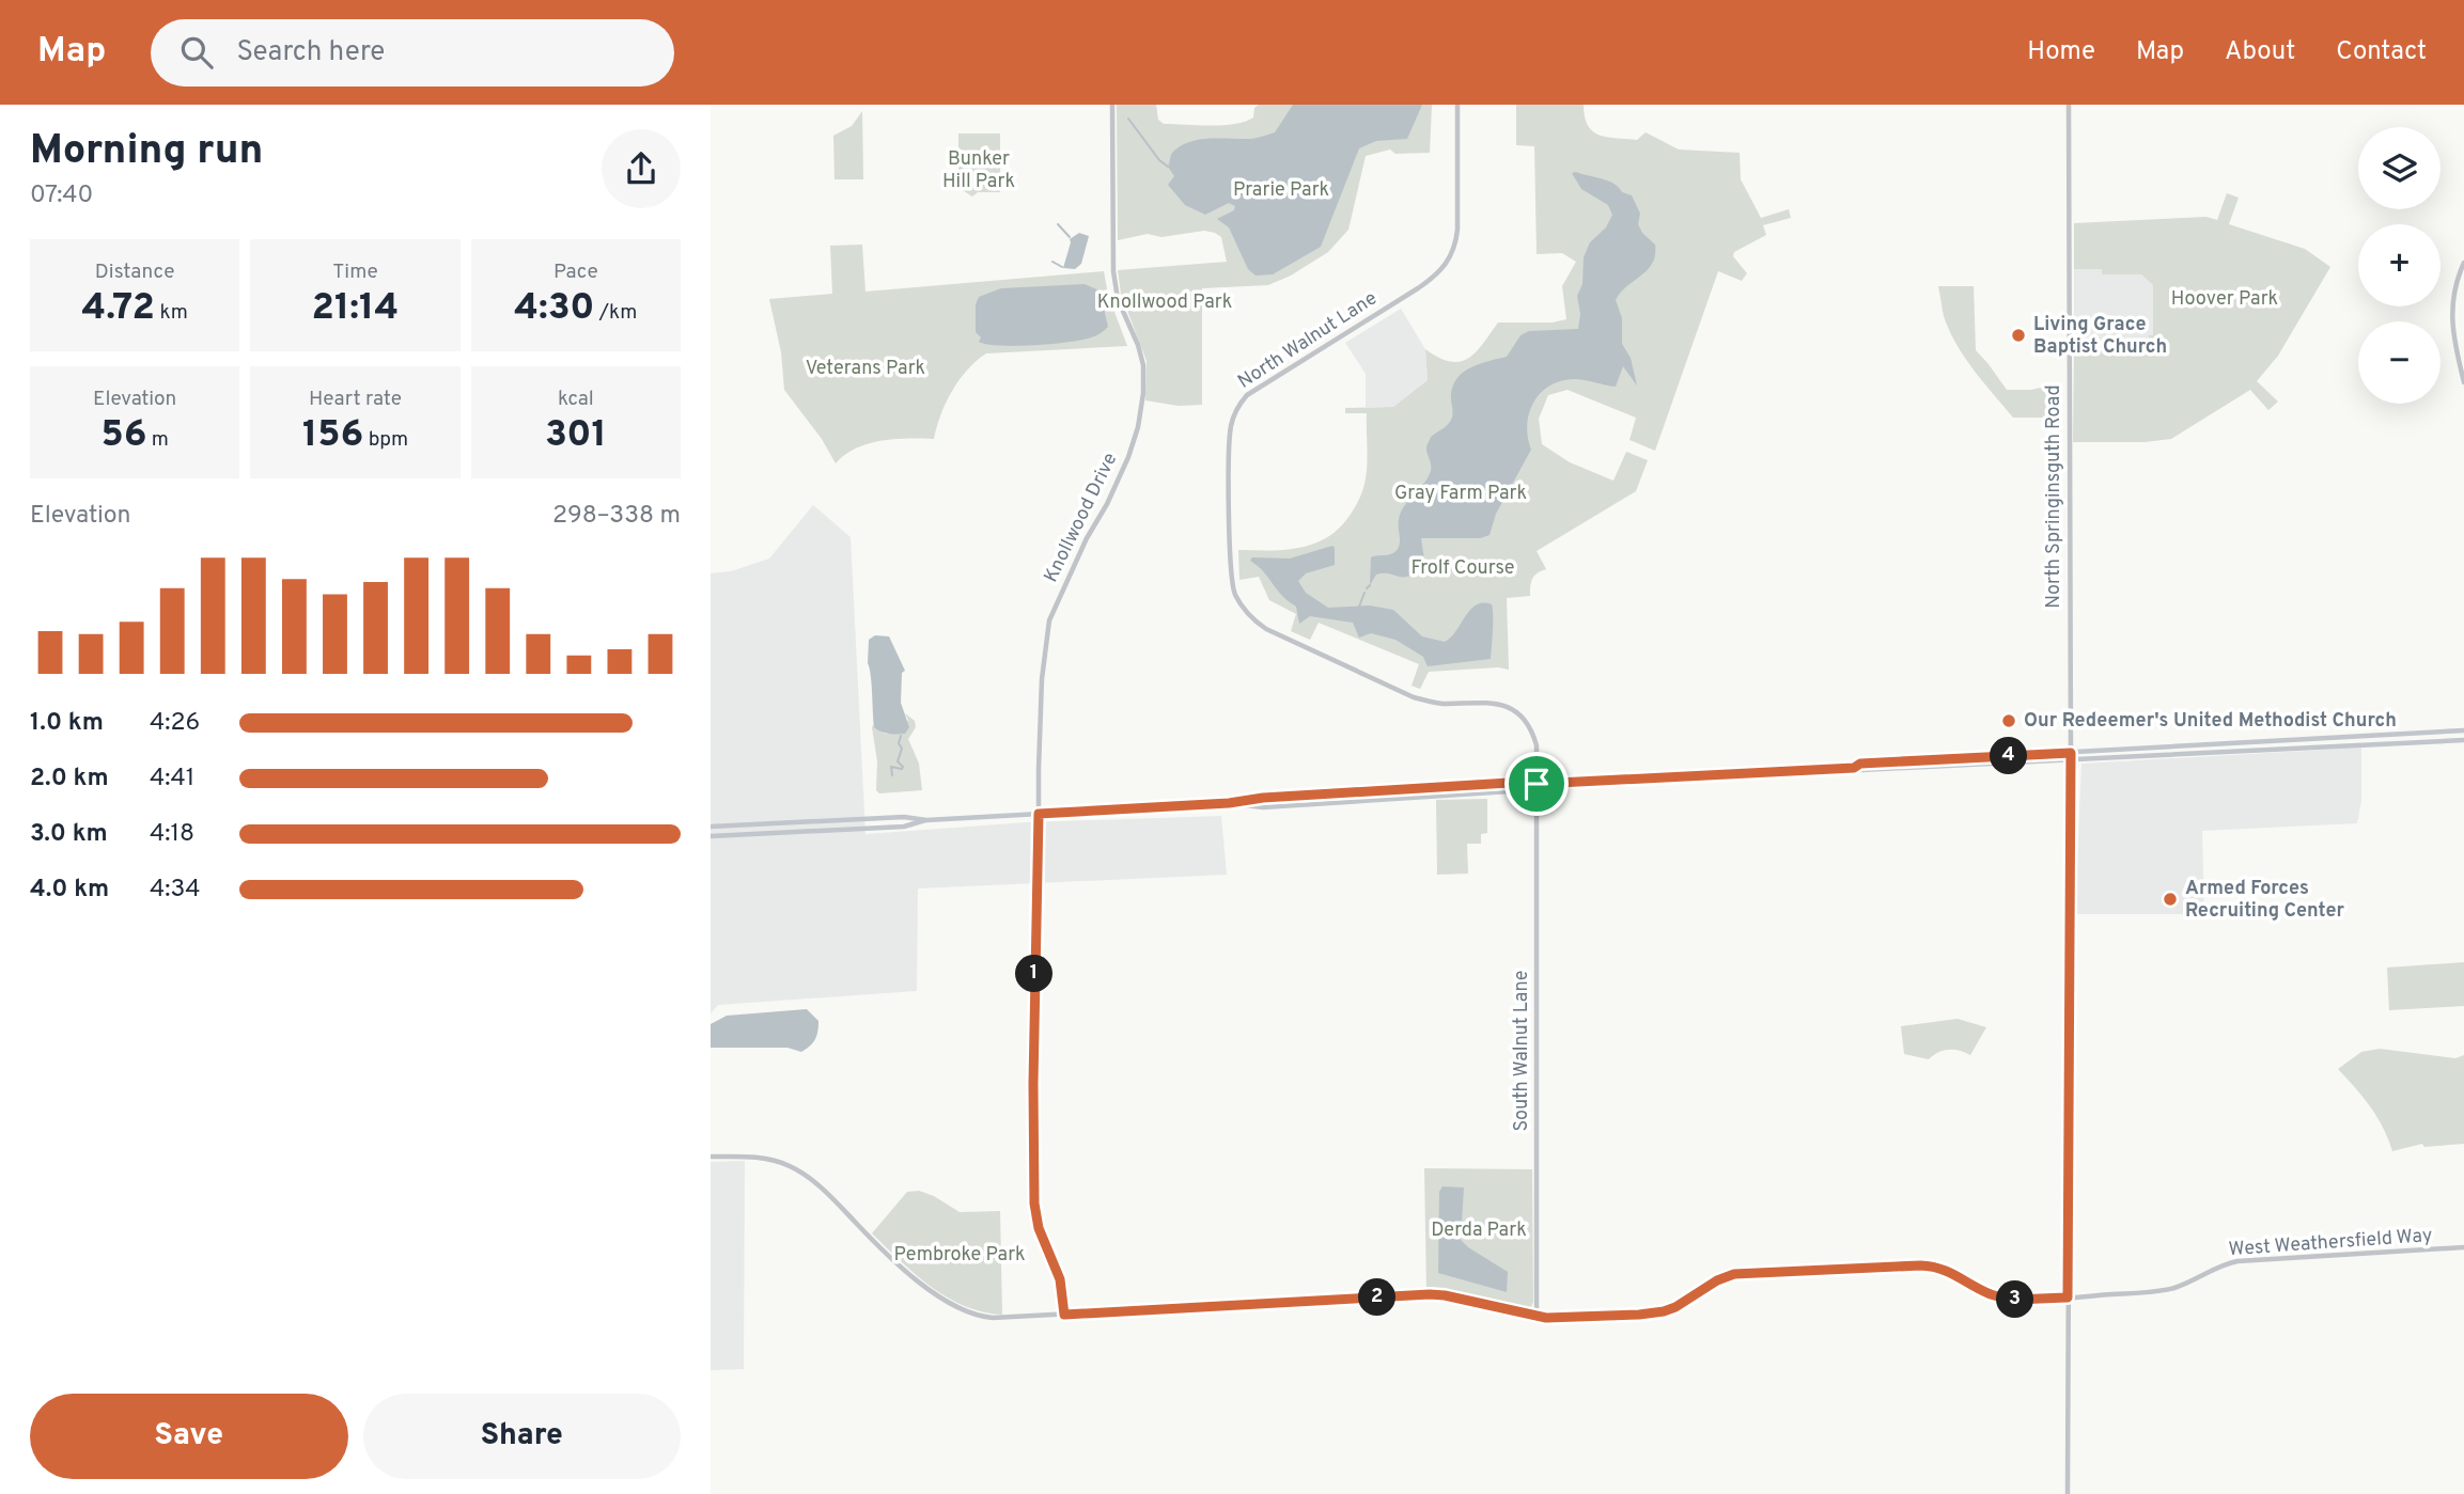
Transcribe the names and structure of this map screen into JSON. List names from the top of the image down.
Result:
{
  "streets": {
    "street": [
      "North Walnut Lane",
      "North Springinsguth Road",
      "Knollwood Drive",
      "South Walnut Lane",
      "West Weathersfield Way"
    ]
  },
  "crossings": [
    ["North Walnut Lane", "South Walnut Lane"],
    ["North Springinsguth Road", "West Weathersfield Way"],
    ["Knollwood Drive", "West Weathersfield Way"],
    ["South Walnut Lane", "West Weathersfield Way"]
  ],
  "parks": [
    "Bunker Hill Park",
    "Prarie Park",
    "Hoover Park",
    "Knollwood Park",
    "Veterans Park",
    "Gray Farm Park",
    "Frolf Course",
    "Derda Park",
    "Pembroke Park"
  ],
  "places": ["Living Grace Baptist Church", "Our Redeemer's United Methodist Church", "Armed Forces Recruiting Center"],
  "page": {
    "header": "Map",
    "search": "Search here",
    "nav": [
      "Home",
      "Map",
      "About",
      "Contact"
    ],
    "heading": ["Morning run", "07:40"],
    "map_buttons": ["+", "−"],
    "stats": [
      ["Distance", "4.72 km"],
      ["Time", "21:14"],
      ["Pace", "4:30 /km"],
      ["Elevation", "56 m"],
      ["Heart rate", "156 bpm"],
      ["kcal", "301"]
    ],
    "chart": ["Elevation", "298–338 m"],
    "list": [
      {
        "name": "1.0 km",
        "note": "4:26"
      },
      {
        "name": "2.0 km",
        "note": "4:41"
      },
      {
        "name": "3.0 km",
        "note": "4:18"
      },
      {
        "name": "4.0 km",
        "note": "4:34"
      }
    ],
    "pins": [
      "4",
      "1",
      "2",
      "3"
    ],
    "buttons": ["Save", "Share"]
  }
}
